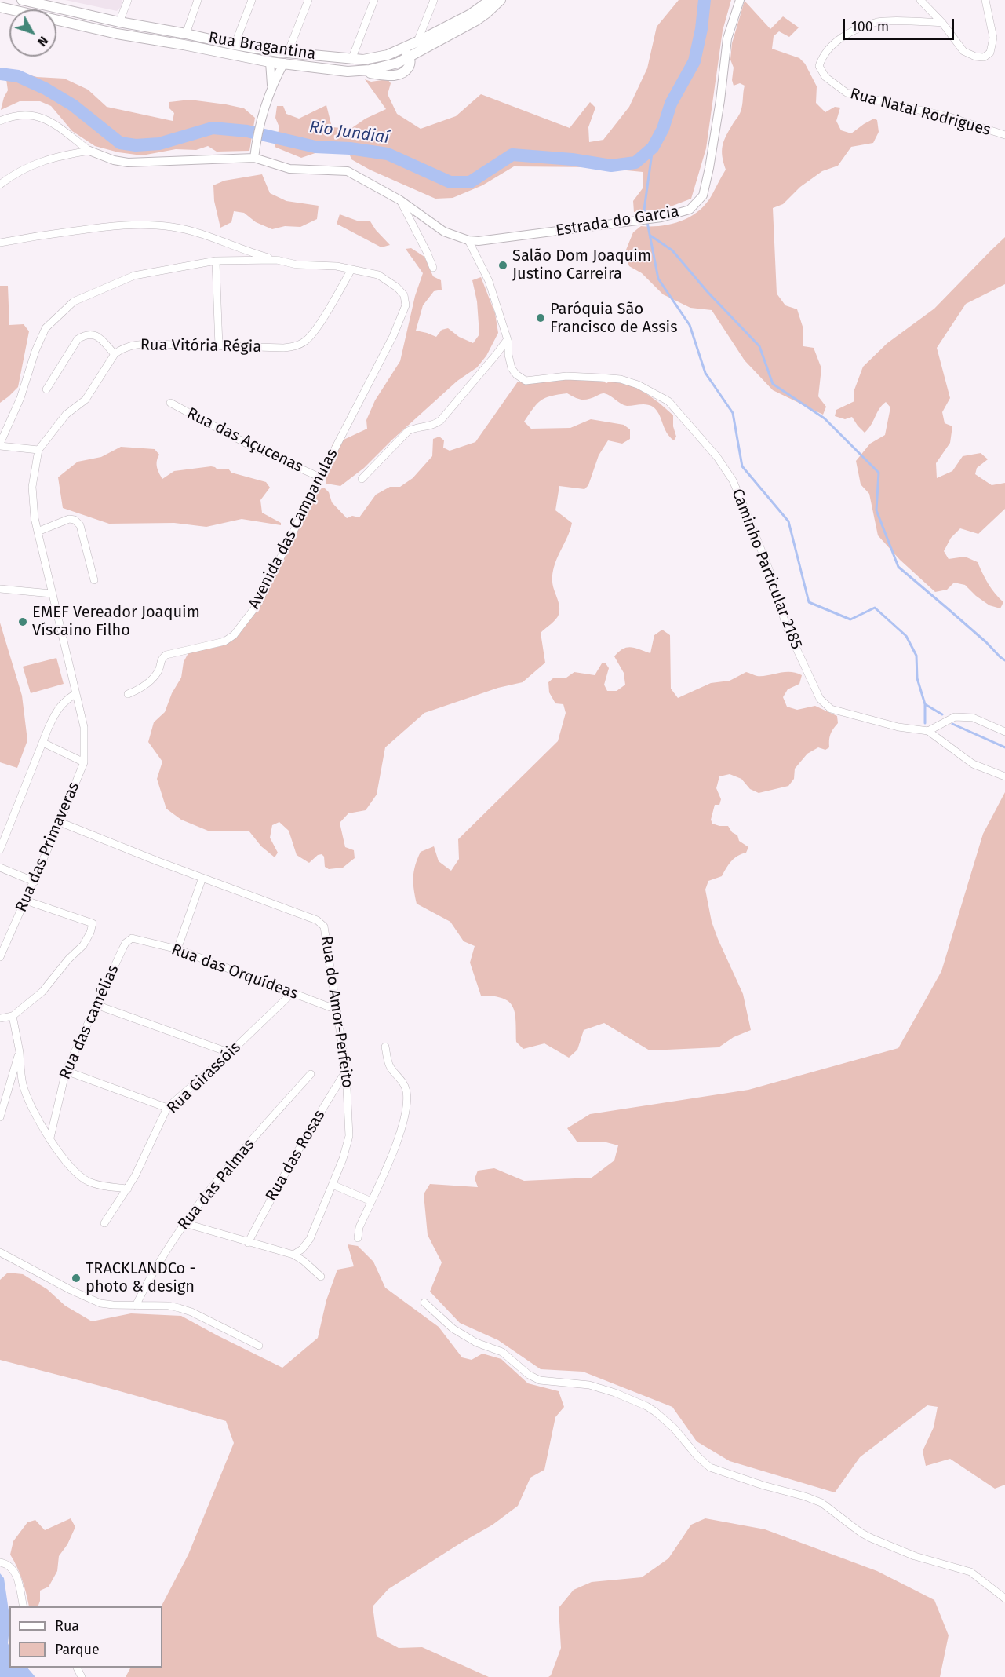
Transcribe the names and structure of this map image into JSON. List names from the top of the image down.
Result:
{
  "streets": {
    "main road": ["Rua Bragantina"],
    "street": [
      "Rua Natal Rodrigues",
      "Estrada do Garcia",
      "Rua Vitória Régia",
      "Rua das Açucenas",
      "Avenida das Campanulas",
      "Caminho Particular 2185",
      "Rua das Primaveras",
      "Rua das Orquídeas",
      "Rua do Amor-Perfeito",
      "Rua das camélias",
      "Rua Girassóis",
      "Rua das Rosas",
      "Rua das Palmas"
    ]
  },
  "crossings": [
    ["Rua Vitória Régia", "Avenida das Campanulas"],
    ["Rua das Açucenas", "Avenida das Campanulas"],
    ["Rua das Primaveras", "Rua do Amor-Perfeito"],
    ["Rua das Orquídeas", "Rua do Amor-Perfeito"],
    ["Rua das Orquídeas", "Rua das camélias"],
    ["Rua das Orquídeas", "Rua Girassóis"],
    ["Rua do Amor-Perfeito", "Rua das Rosas"]
  ],
  "water": ["Rio Jundiaí"],
  "places": [
    "Salão Dom Joaquim Justino Carreira",
    "Paróquia São Francisco de Assis",
    "EMEF Vereador Joaquim Víscaino Filho",
    "TRACKLANDCo - photo & design"
  ],
  "legend": ["Rua", "Parque"],
  "scale_bar": "100 m",
  "north": "bottom right"
}
